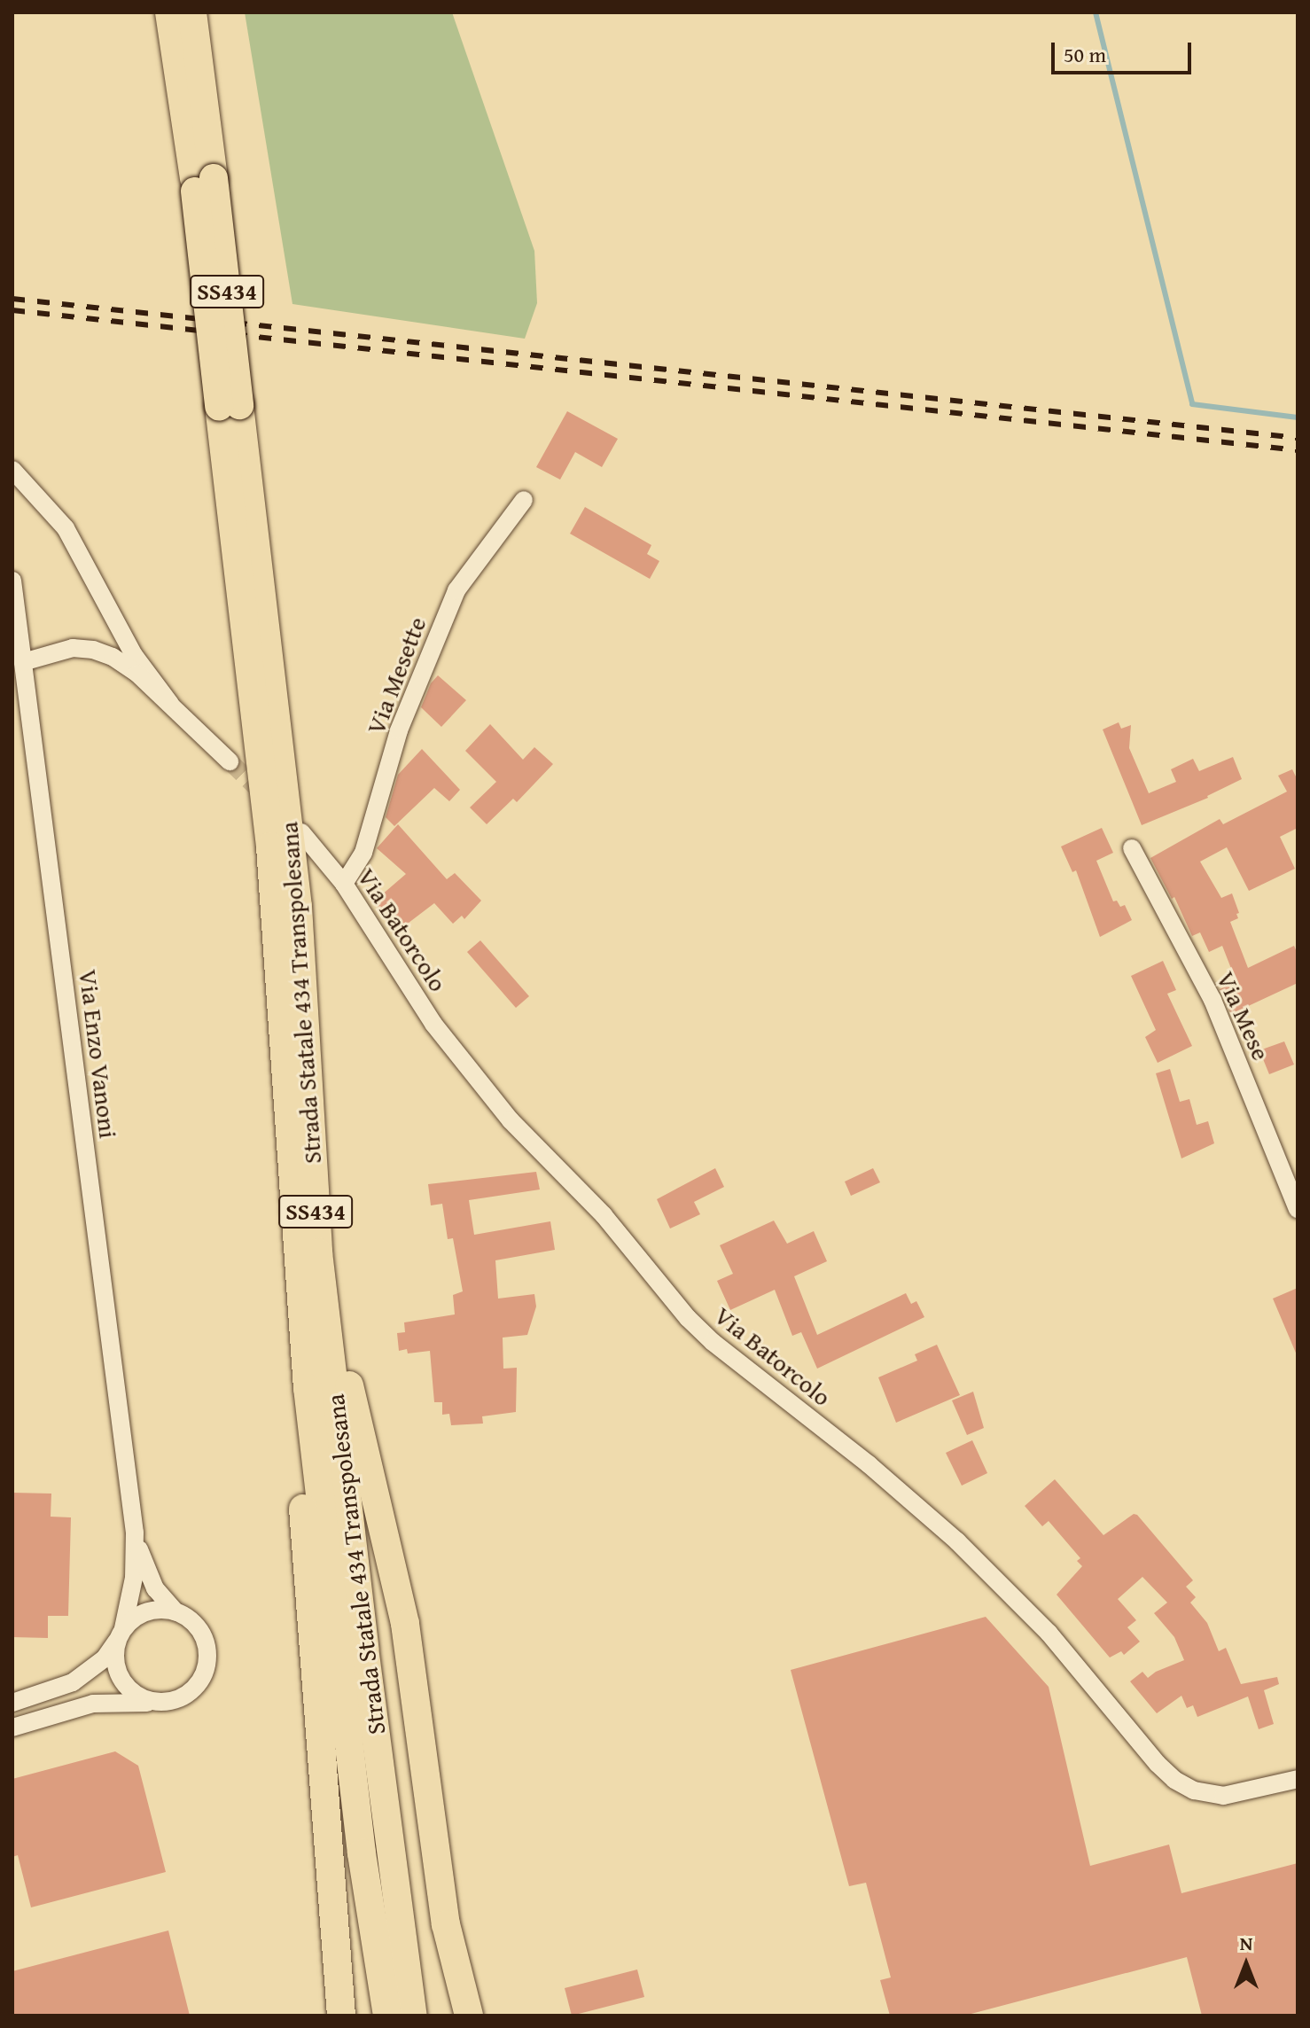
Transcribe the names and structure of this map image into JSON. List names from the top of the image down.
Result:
{
  "streets": {
    "highway": ["SS434", "Strada Statale 434 Transpolesana"],
    "street": [
      "Via Mesette",
      "Via Batorcolo",
      "Via Mese",
      "Via Enzo Vanoni"
    ]
  },
  "crossings": [
    ["Via Mesette", "Via Batorcolo"]
  ],
  "scale_bar": "50 m",
  "north": "top"
}
